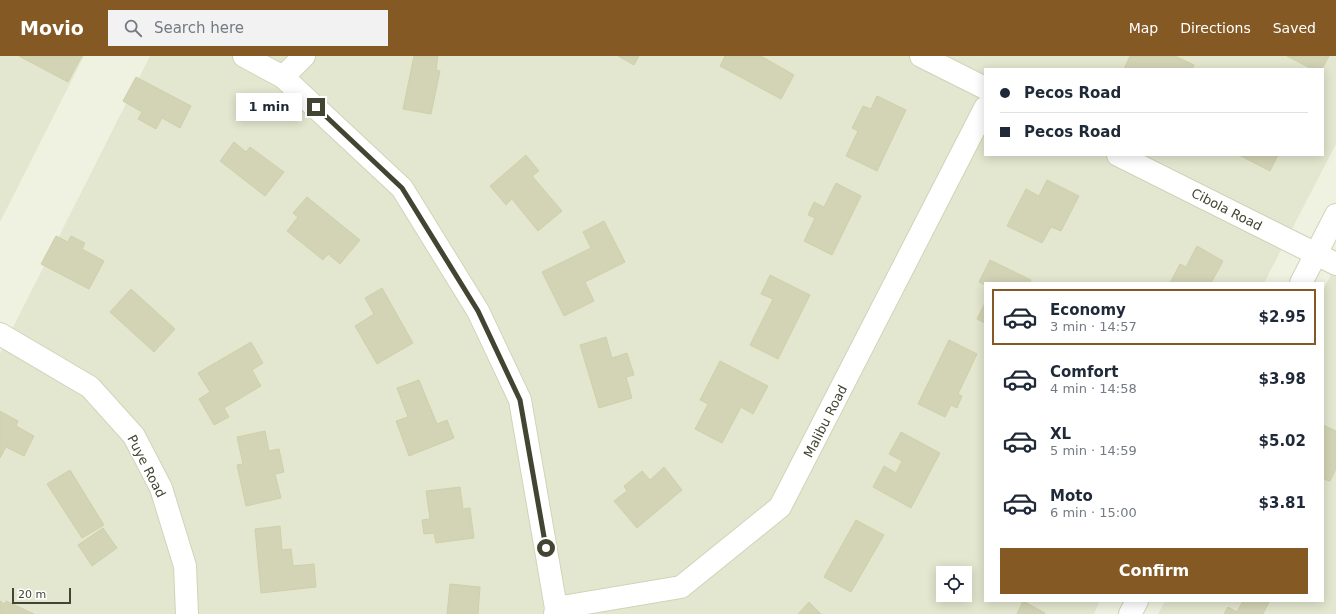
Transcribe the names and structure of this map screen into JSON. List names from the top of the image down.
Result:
{
  "streets": {
    "street": ["Cibola Road", "Malibu Road", "Puye Road"]
  },
  "scale_bar": "20 m",
  "page": {
    "header": "Movio",
    "search": "Search here",
    "nav": ["Map", "Directions", "Saved"],
    "banner": ["Pecos Road", "Pecos Road"],
    "bubble": "1 min",
    "list": [
      {
        "name": "Economy",
        "note": "3 min · 14:57",
        "value": "$2.95"
      },
      {
        "name": "Comfort",
        "note": "4 min · 14:58",
        "value": "$3.98"
      },
      {
        "name": "XL",
        "note": "5 min · 14:59",
        "value": "$5.02"
      },
      {
        "name": "Moto",
        "note": "6 min · 15:00",
        "value": "$3.81"
      }
    ],
    "buttons": "Confirm",
    "scale": "20 m"
  }
}
